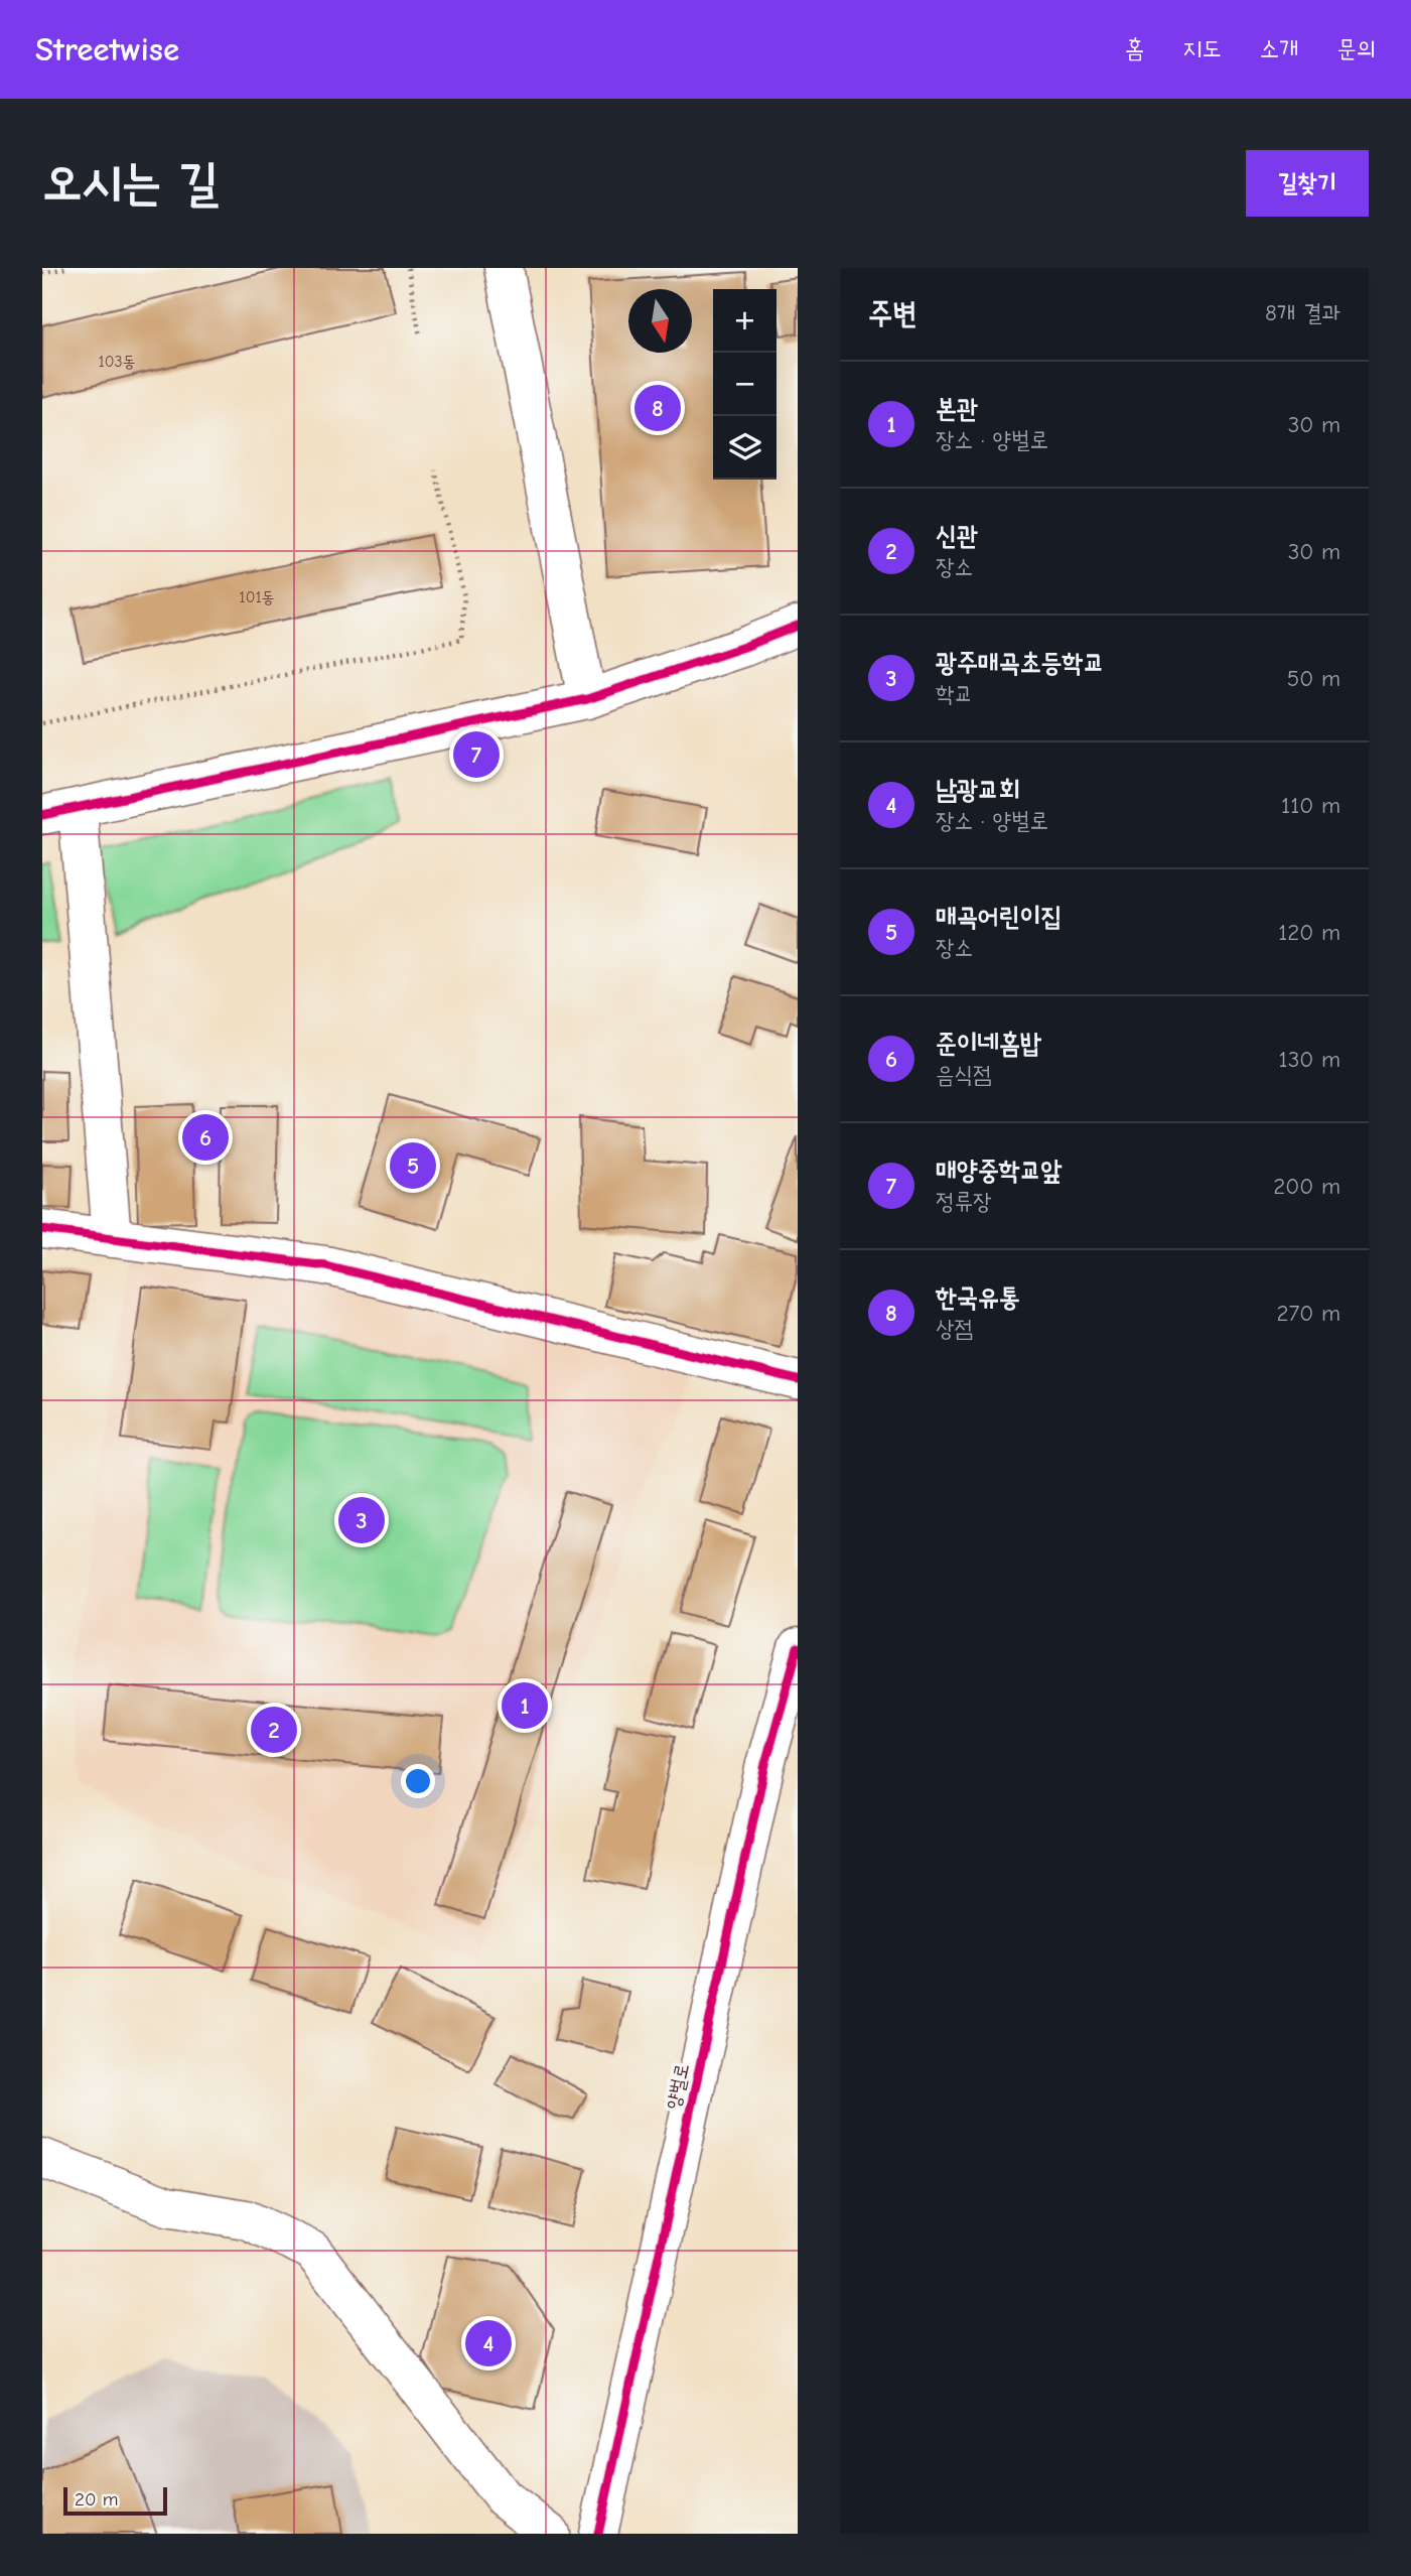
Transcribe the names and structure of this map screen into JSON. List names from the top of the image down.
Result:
{
  "streets": {
    "street": ["양벌로"]
  },
  "house_numbers": ["103동", "101동"],
  "scale_bar": "20 m",
  "north": "bottom",
  "page": {
    "header": "Streetwise",
    "nav": [
      "홈",
      "지도",
      "소개",
      "문의"
    ],
    "buttons": "길찾기",
    "title": "오시는 길",
    "heading": ["주변", "8개 결과"],
    "map_buttons": ["+", "−"],
    "list": [
      {
        "mark": "1",
        "name": "본관",
        "note": "장소 · 양벌로",
        "value": "30 m"
      },
      {
        "mark": "2",
        "name": "신관",
        "note": "장소",
        "value": "30 m"
      },
      {
        "mark": "3",
        "name": "광주매곡초등학교",
        "note": "학교",
        "value": "50 m"
      },
      {
        "mark": "4",
        "name": "남광교회",
        "note": "장소 · 양벌로",
        "value": "110 m"
      },
      {
        "mark": "5",
        "name": "매곡어린이집",
        "note": "장소",
        "value": "120 m"
      },
      {
        "mark": "6",
        "name": "준이네홈밥",
        "note": "음식점",
        "value": "130 m"
      },
      {
        "mark": "7",
        "name": "매양중학교앞",
        "note": "정류장",
        "value": "200 m"
      },
      {
        "mark": "8",
        "name": "한국유통",
        "note": "상점",
        "value": "270 m"
      }
    ],
    "pins": [
      "8",
      "7",
      "6",
      "5",
      "3",
      "1",
      "2",
      "4"
    ],
    "scale": "20 m"
  }
}
